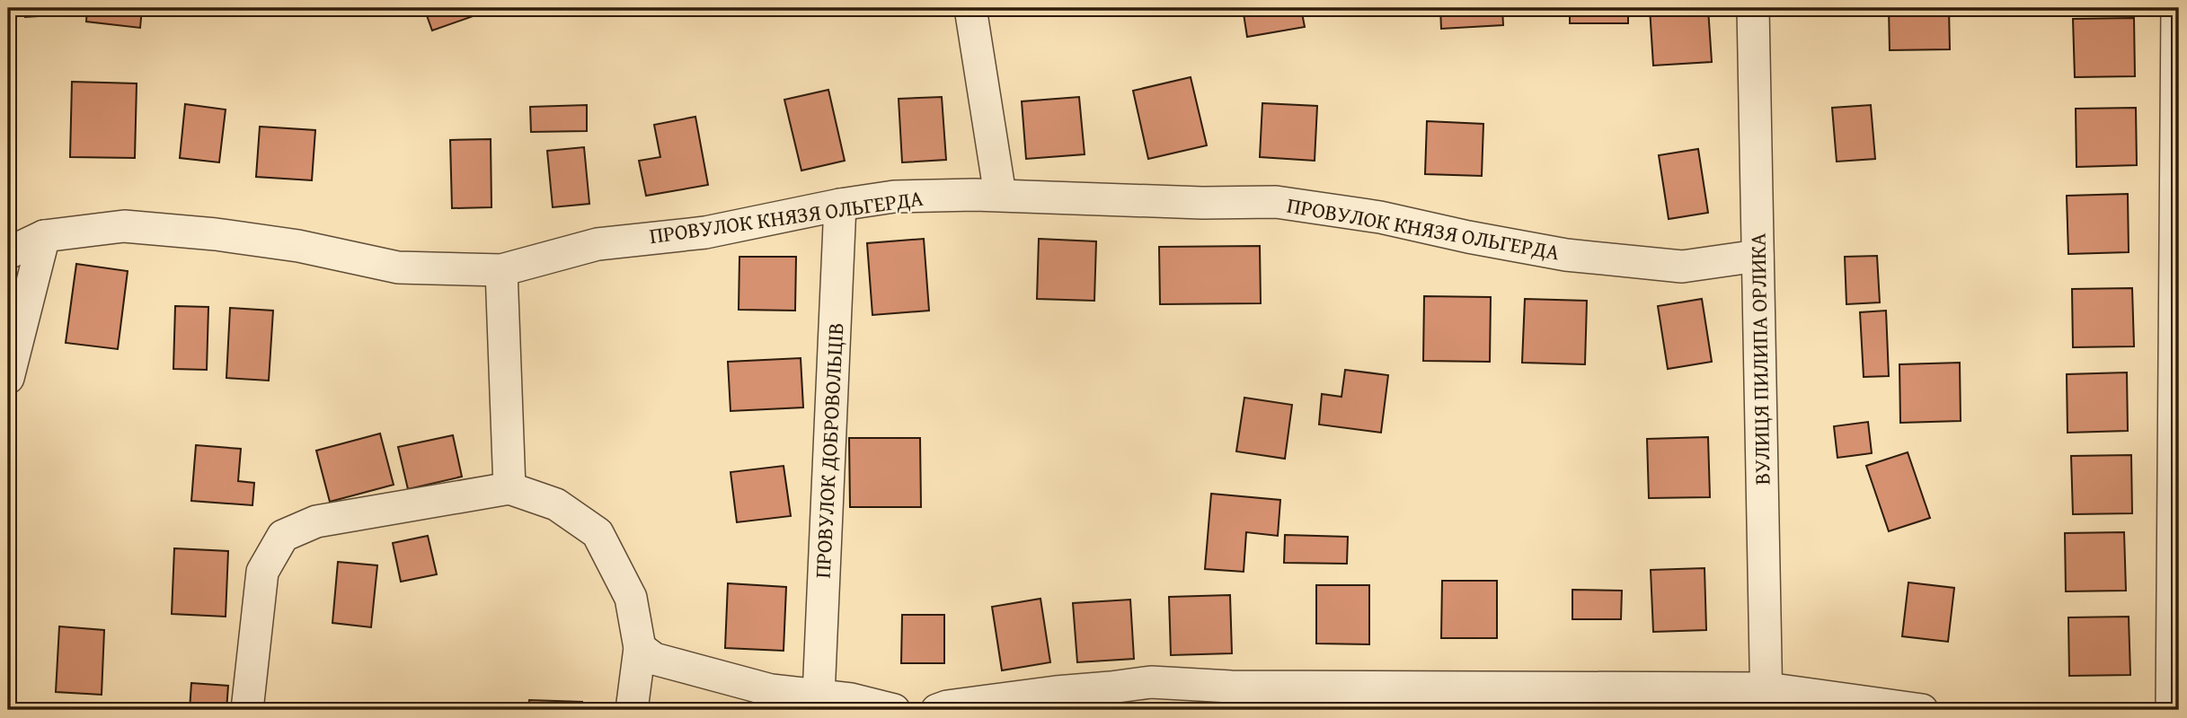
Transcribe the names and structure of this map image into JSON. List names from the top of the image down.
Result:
{
  "streets": {
    "street": ["ПРОВУЛОК КНЯЗЯ ОЛЬГЕРДА", "ВУЛИЦЯ ПИЛИПА ОРЛИКА", "ПРОВУЛОК ДОБРОВОЛЬЦІВ"]
  },
  "crossings": [
    ["ПРОВУЛОК КНЯЗЯ ОЛЬГЕРДА", "ВУЛИЦЯ ПИЛИПА ОРЛИКА"],
    ["ПРОВУЛОК КНЯЗЯ ОЛЬГЕРДА", "ПРОВУЛОК ДОБРОВОЛЬЦІВ"]
  ]
}
